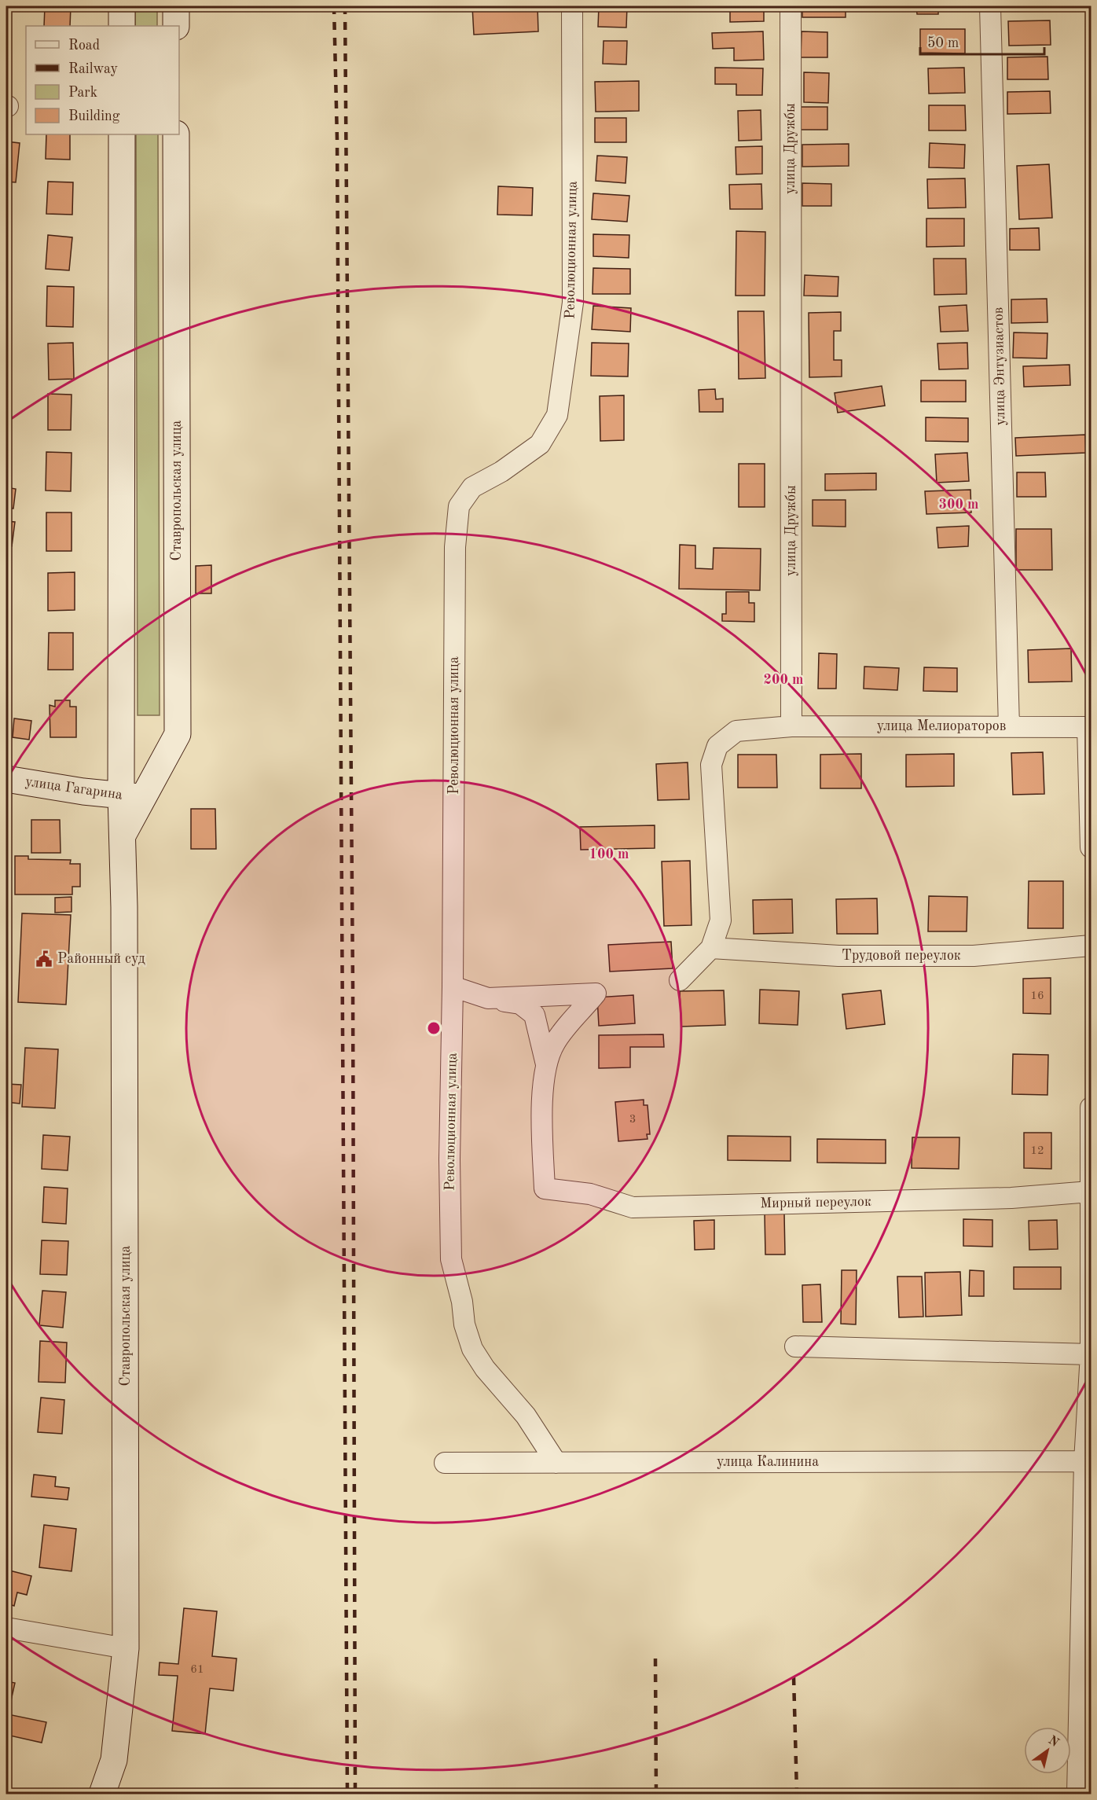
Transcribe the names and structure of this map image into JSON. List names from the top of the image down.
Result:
{
  "streets": {
    "main road": ["Ставропольская улица", "улица Гагарина"],
    "street": [
      "улица Дружбы",
      "Революционная улица",
      "улица Энтузиастов",
      "улица Мелиораторов",
      "Трудовой переулок",
      "Мирный переулок",
      "улица Калинина"
    ]
  },
  "crossings": [
    ["улица Дружбы", "улица Мелиораторов"],
    ["Революционная улица", "улица Калинина"],
    ["улица Энтузиастов", "улица Мелиораторов"],
    ["Ставропольская улица", "улица Гагарина"]
  ],
  "places": {
    "public building": ["Районный суд"]
  },
  "house_numbers": [
    "16",
    "3",
    "12",
    "61"
  ],
  "legend": [
    "Road",
    "Railway",
    "Park",
    "Building"
  ],
  "scale_bar": "50 m",
  "north": "top right",
  "rings": ["300 m", "200 m", "100 m"]
}
